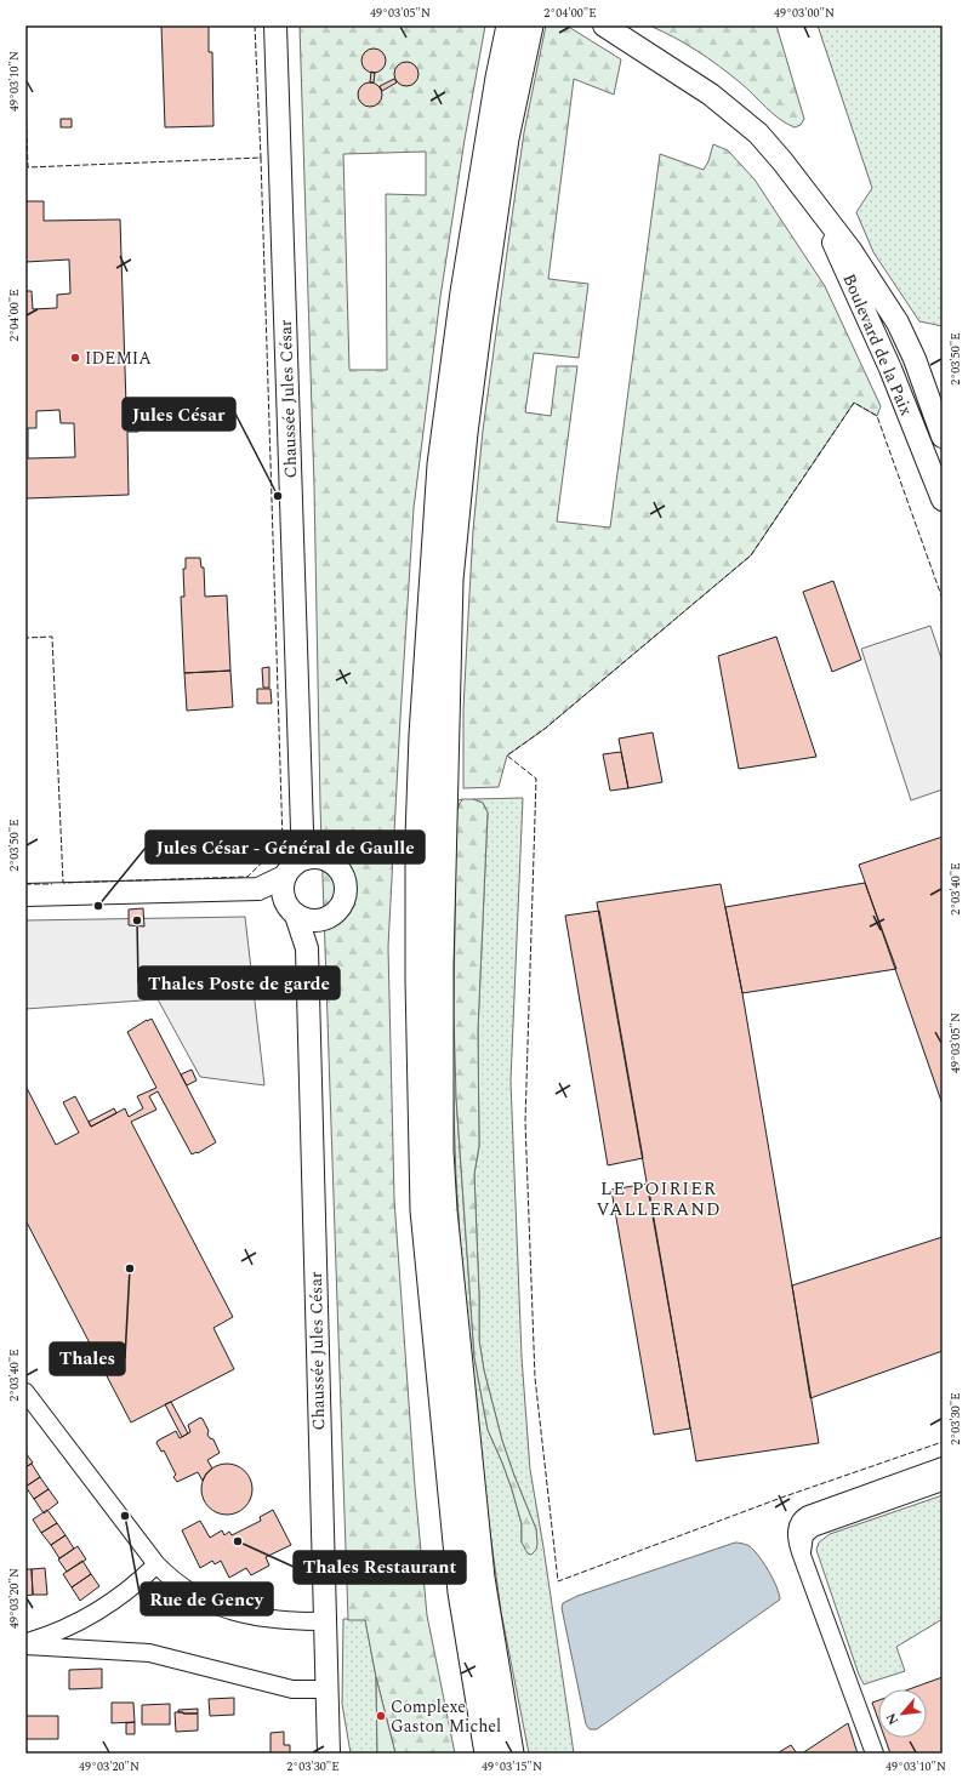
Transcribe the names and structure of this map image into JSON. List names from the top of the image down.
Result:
{
  "streets": {
    "main road": ["Boulevard de la Paix", "Chaussée Jules César"]
  },
  "districts": ["LE POIRIER VALLERAND"],
  "places": [
    "IDEMIA",
    "Jules César",
    "Jules César - Général de Gaulle",
    "Thales Poste de garde",
    "Thales",
    "Rue de Gency",
    "Thales Restaurant",
    "Complexe Gaston Michel"
  ],
  "north": "bottom left",
  "coordinates": [
    "49°03'05\"N",
    "2°04'00\"E",
    "49°03'00\"N",
    "49°03'10\"N",
    "2°03'50\"E",
    "2°03'40\"E",
    "2°03'30\"E",
    "49°03'20\"N",
    "49°03'15\"N"
  ]
}
